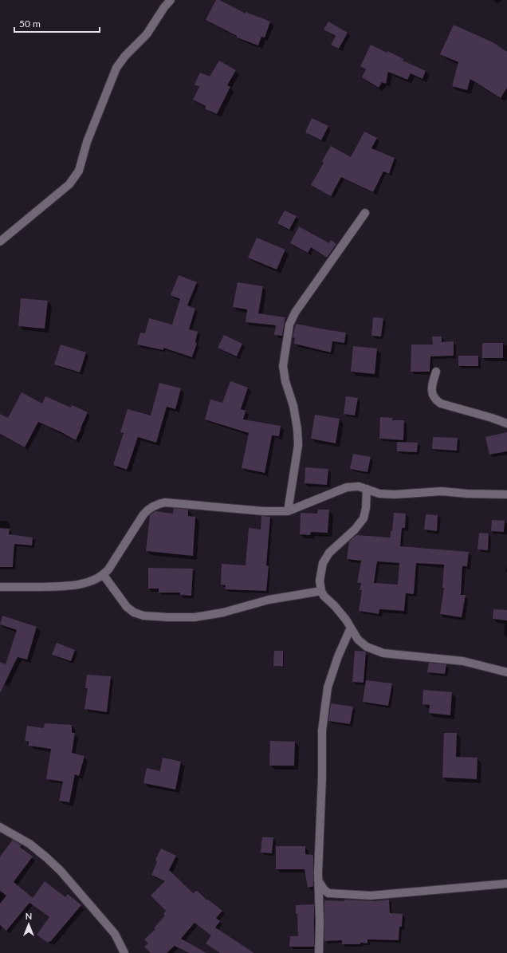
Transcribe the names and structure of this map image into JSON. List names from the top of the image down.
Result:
{
  "scale_bar": "50 m",
  "north": "top"
}
